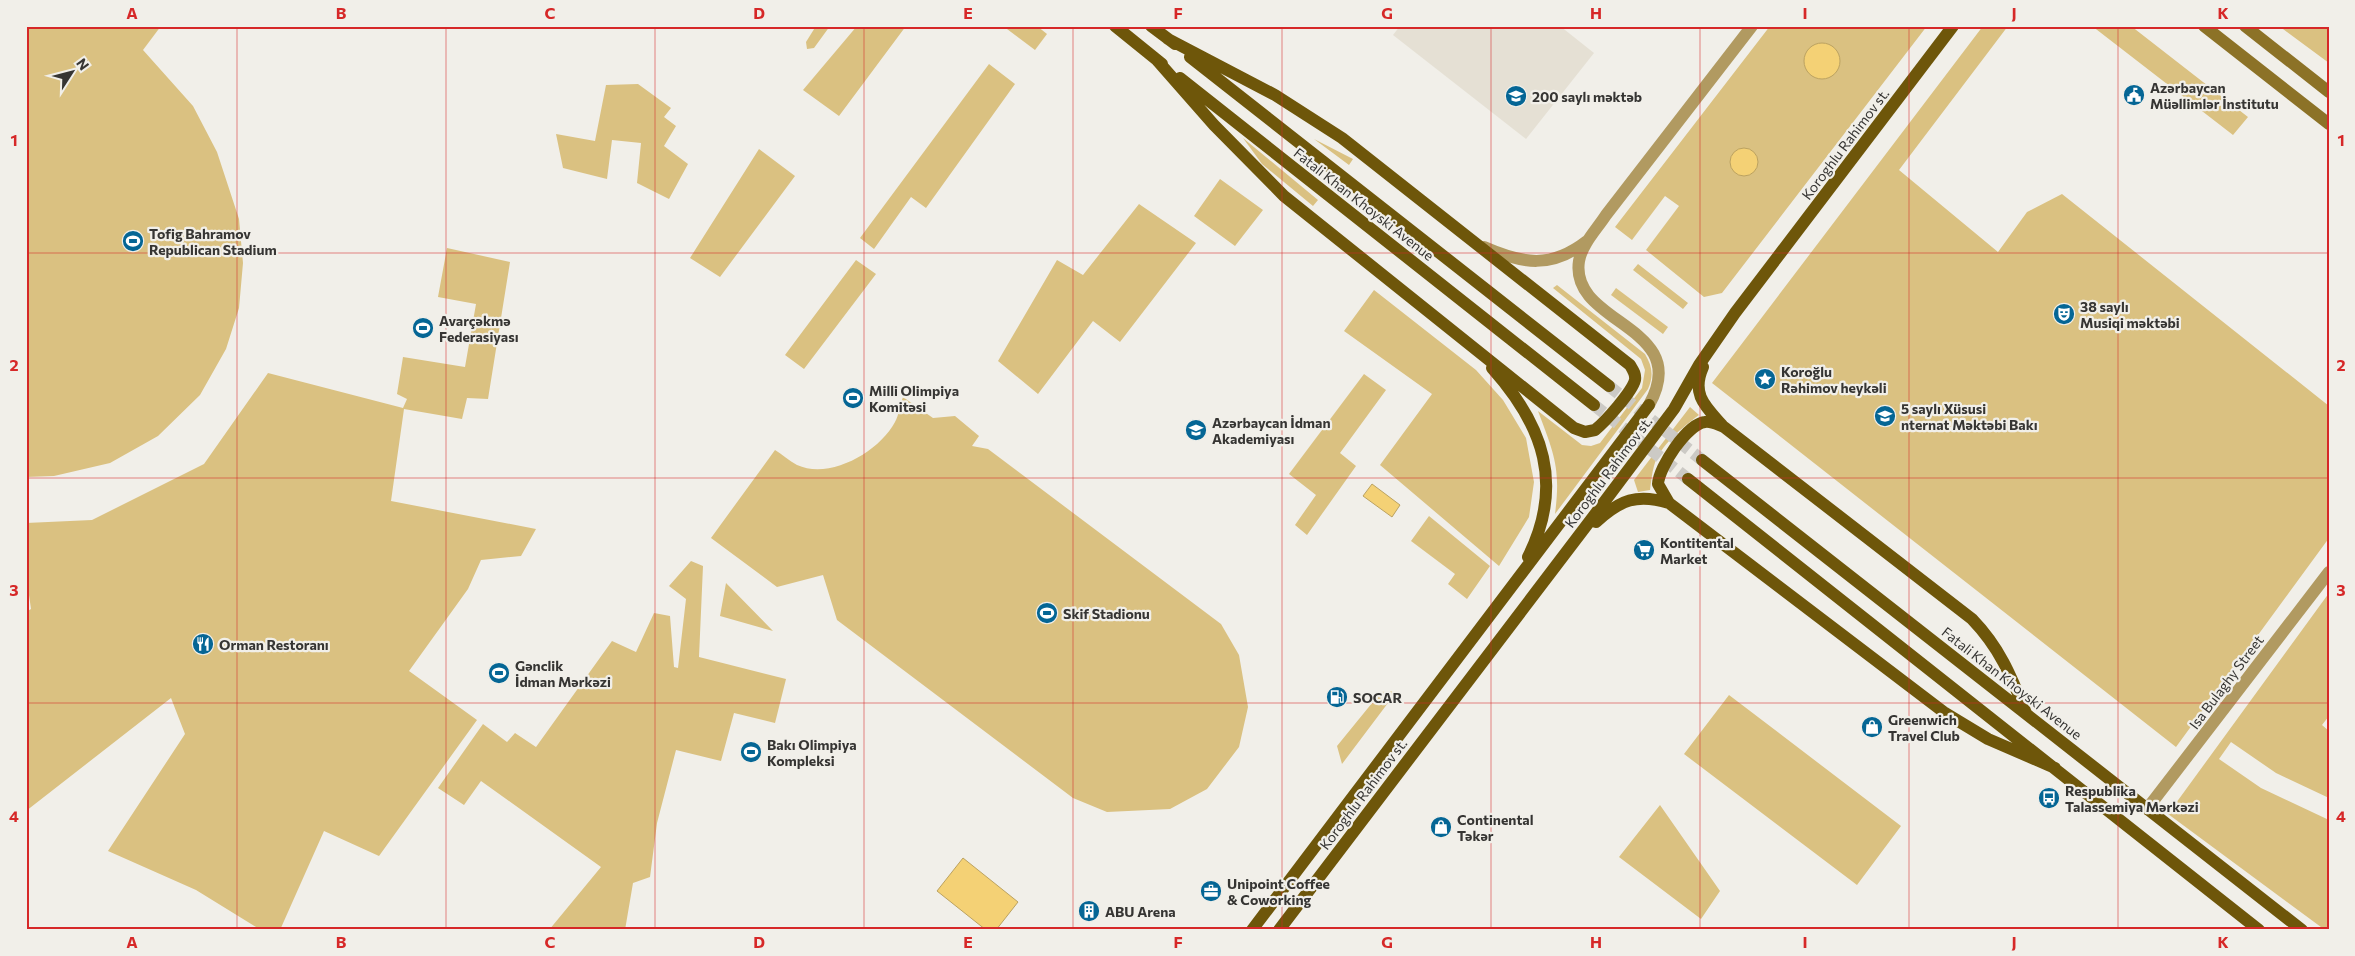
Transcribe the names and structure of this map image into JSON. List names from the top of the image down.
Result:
{
  "streets": {
    "main road": ["Koroghlu Rahimov st.", "Fatali Khan Khoyski Avenue"],
    "street": ["Isa Bulaghy Street"]
  },
  "crossings": [
    ["Fatali Khan Khoyski Avenue", "Isa Bulaghy Street"]
  ],
  "places": {
    "public building": ["Azərbaycan Müəllimlər İnstitutu"],
    "school or university": ["200 saylı məktəb", "5 saylı Xüsusi nternat Məktəbi Bakı", "Azərbaycan İdman Akademiyası"],
    "sports": [
      "Tofig Bahramov Republican Stadium",
      "Avarçəkmə Federasiyası",
      "Milli Olimpiya Komitəsi",
      "Skif Stadionu",
      "Gənclik İdman Mərkəzi",
      "Bakı Olimpiya Kompleksi"
    ],
    "theatre": ["38 saylı Musiqi məktəbi"],
    "place": ["Koroğlu Rəhimov heykəli"],
    "supermarket": ["Kontitental Market"],
    "restaurant": ["Orman Restoranı"],
    "fuel station": ["SOCAR"],
    "shop": ["Greenwich Travel Club", "Continental Təkər"],
    "bus stop": ["Respublika Talassemiya Mərkəzi"],
    "office": ["Unipoint Coffee & Coworking"],
    "building": ["ABU Arena"]
  },
  "north": "top right",
  "grid": {
    "columns": [
      "A",
      "B",
      "C",
      "D",
      "E",
      "F",
      "G",
      "H",
      "I",
      "J",
      "K"
    ],
    "rows": [
      "1",
      "2",
      "3",
      "4"
    ]
  }
}
